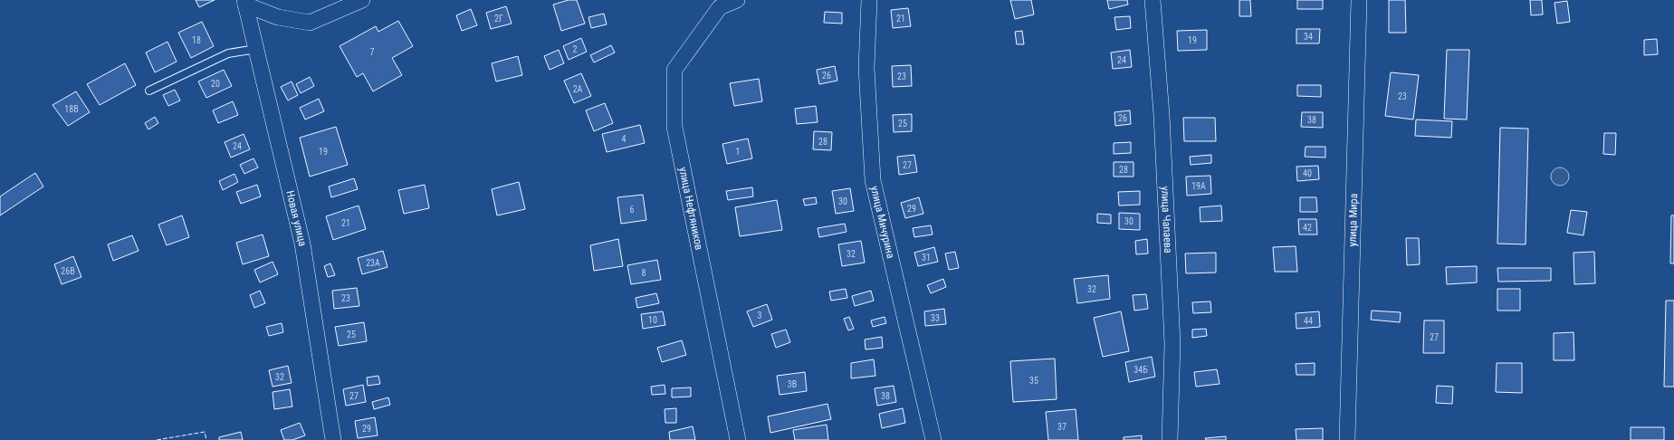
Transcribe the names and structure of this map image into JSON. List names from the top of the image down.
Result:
{
  "streets": {
    "street": [
      "улица Нефтяников",
      "Новая улица",
      "улица Чапаева",
      "улица Мира",
      "улица Мичурина"
    ]
  },
  "house_numbers": [
    "2Г",
    "21",
    "34",
    "18",
    "19",
    "2",
    "7",
    "24",
    "26",
    "23",
    "20",
    "2А",
    "23",
    "18В",
    "26",
    "38",
    "25",
    "4",
    "28",
    "24",
    "19",
    "1",
    "27",
    "28",
    "40",
    "19А",
    "30",
    "29",
    "6",
    "30",
    "21",
    "42",
    "32",
    "31",
    "23А",
    "26В",
    "8",
    "32",
    "23",
    "3",
    "33",
    "10",
    "44",
    "25",
    "27",
    "34Б",
    "32",
    "35",
    "3В",
    "27",
    "38",
    "37",
    "29"
  ]
}
